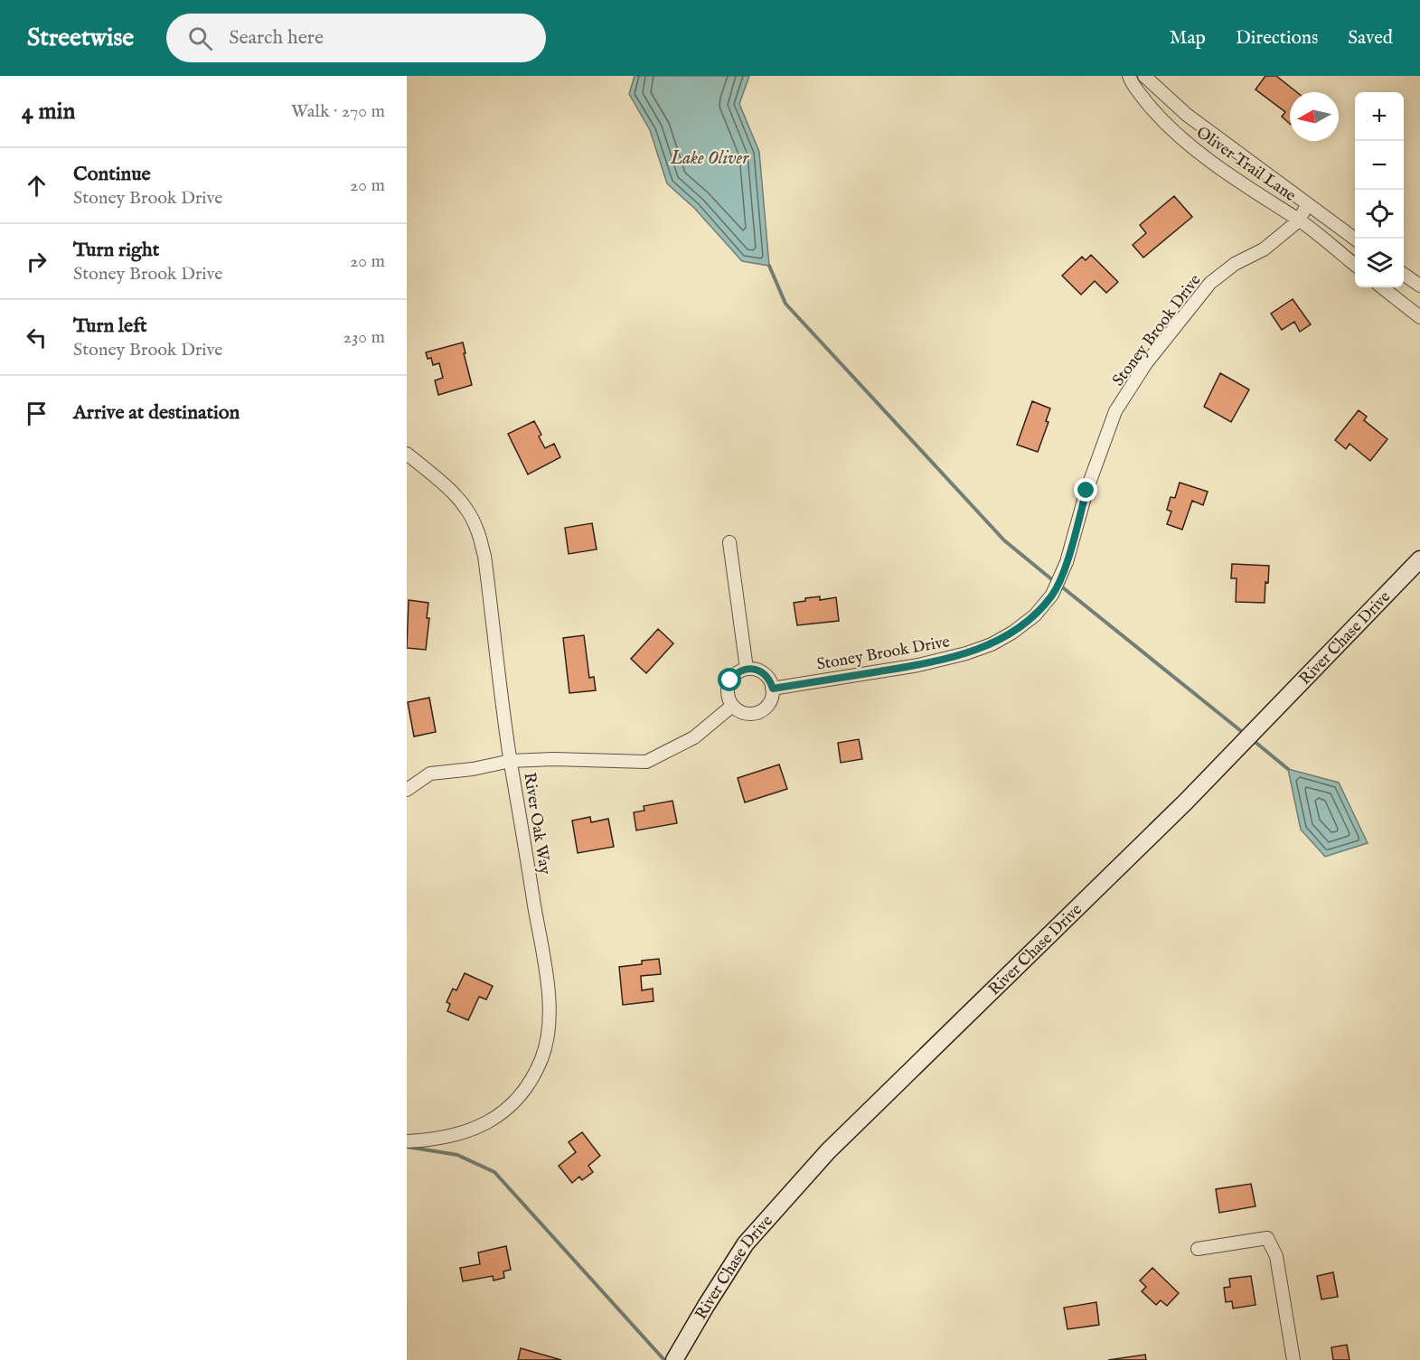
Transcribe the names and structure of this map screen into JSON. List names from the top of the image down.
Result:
{
  "streets": {
    "street": [
      "Oliver Trail Lane",
      "Stoney Brook Drive",
      "River Chase Drive",
      "River Oak Way"
    ]
  },
  "crossings": [
    ["Oliver Trail Lane", "Stoney Brook Drive"]
  ],
  "water": ["Lake Oliver"],
  "north": "left",
  "page": {
    "header": "Streetwise",
    "search": "Search here",
    "nav": ["Map", "Directions", "Saved"],
    "heading": ["4 min", "Walk · 270 m"],
    "map_buttons": ["+", "−"],
    "list": [
      ["Continue", "Stoney Brook Drive", "20 m"],
      ["Turn right", "Stoney Brook Drive", "20 m"],
      ["Turn left", "Stoney Brook Drive", "230 m"],
      "Arrive at destination"
    ]
  }
}
